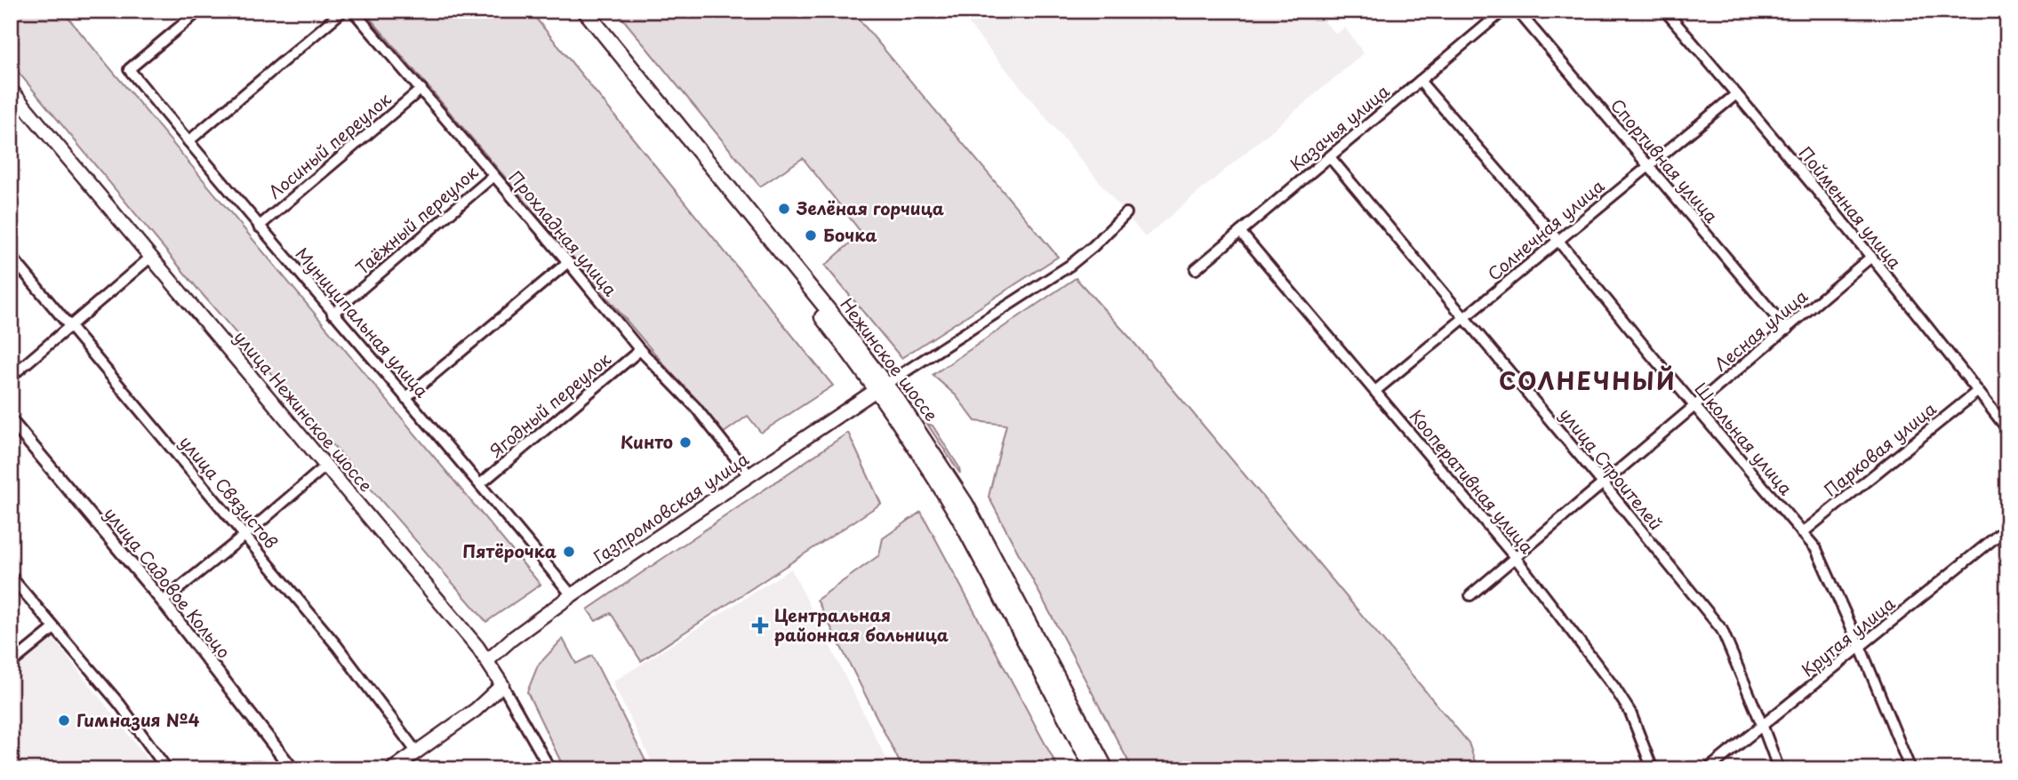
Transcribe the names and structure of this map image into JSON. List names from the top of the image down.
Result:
{
  "streets": {
    "main road": ["Нежинское шоссе", "улица Нежинское шоссе", "Газпромовская улица"],
    "street": [
      "Казачья улица",
      "Лосиный переулок",
      "Спортивная улица",
      "Пойменная улица",
      "Таёжный переулок",
      "Солнечная улица",
      "Прохладная улица",
      "Муниципальная улица",
      "Лесная улица",
      "Ягодный переулок",
      "Школьная улица",
      "Парковая улица",
      "улица Строителей",
      "Кооперативная улица",
      "улица Связистов",
      "улица Садовое Кольцо",
      "Крутая улица"
    ]
  },
  "crossings": [
    ["Казачья улица", "Школьная улица"],
    ["Казачья улица", "улица Строителей"],
    ["Казачья улица", "Кооперативная улица"],
    ["Лосиный переулок", "Прохладная улица"],
    ["Лосиный переулок", "Муниципальная улица"],
    ["Спортивная улица", "Солнечная улица"],
    ["Спортивная улица", "Лесная улица"],
    ["Пойменная улица", "Солнечная улица"],
    ["Пойменная улица", "Лесная улица"],
    ["Пойменная улица", "Парковая улица"],
    ["Таёжный переулок", "Прохладная улица"],
    ["Таёжный переулок", "Муниципальная улица"],
    ["Солнечная улица", "Школьная улица"],
    ["Солнечная улица", "улица Строителей"],
    ["Солнечная улица", "Кооперативная улица"],
    ["Прохладная улица", "Ягодный переулок"],
    ["Прохладная улица", "Газпромовская улица"],
    ["Муниципальная улица", "Ягодный переулок"],
    ["Муниципальная улица", "Газпромовская улица"],
    ["Лесная улица", "Школьная улица"],
    ["Лесная улица", "улица Строителей"],
    ["Лесная улица", "Кооперативная улица"],
    ["Нежинское шоссе", "Газпромовская улица"],
    ["улица Нежинское шоссе", "Газпромовская улица"],
    ["Школьная улица", "Парковая улица"],
    ["Школьная улица", "Крутая улица"],
    ["улица Строителей", "Крутая улица"]
  ],
  "districts": ["СОЛНЕЧНЫЙ"],
  "places": {
    "other": [
      "Зелёная горчица",
      "Бочка",
      "Кинто",
      "Пятёрочка",
      "Гимназия №4"
    ],
    "health": ["Центральная районная больница"]
  }
}
